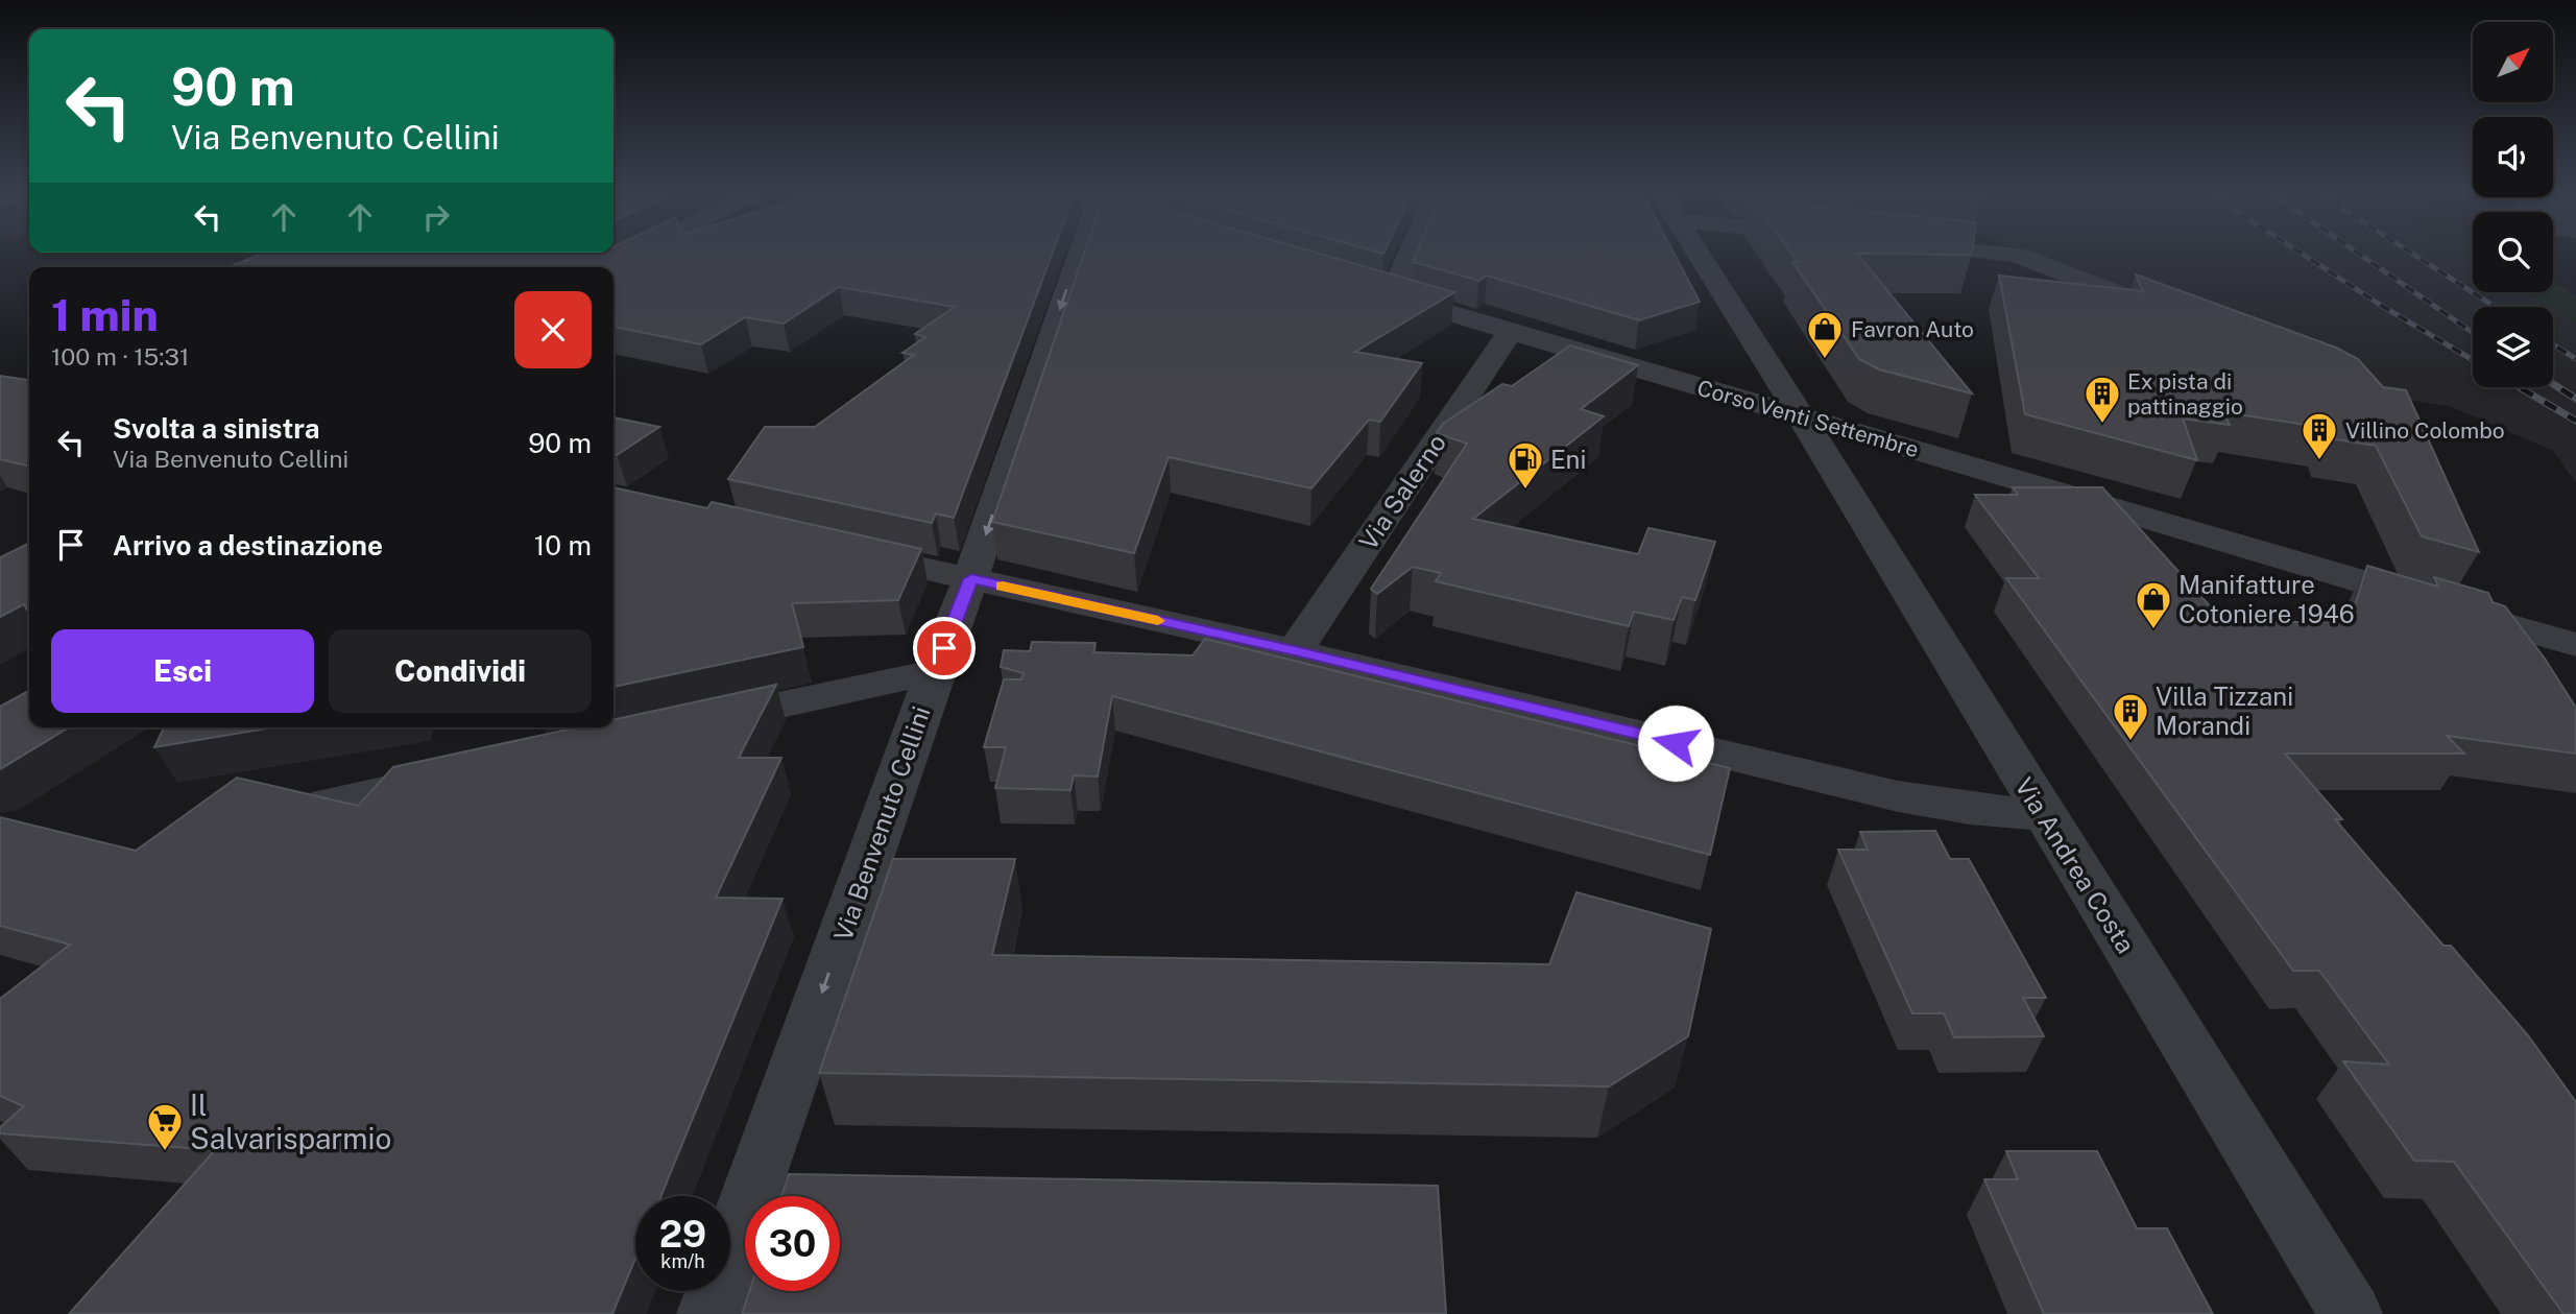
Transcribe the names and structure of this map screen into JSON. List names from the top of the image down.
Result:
{
  "streets": {
    "street": [
      "Corso Venti Settembre",
      "Via Salerno",
      "Via Benvenuto Cellini",
      "Via Andrea Costa"
    ]
  },
  "crossings": [
    ["Corso Venti Settembre", "Via Salerno"],
    ["Corso Venti Settembre", "Via Andrea Costa"]
  ],
  "one_way": ["Via Benvenuto Cellini"],
  "places": {
    "shop": ["Favron Auto", "Manifatture Cotoniere 1946"],
    "building": ["Ex pista di pattinaggio", "Villino Colombo", "Villa Tizzani Morandi"],
    "fuel station": ["Eni"],
    "supermarket": ["Il Salvarisparmio"]
  },
  "north": "top right",
  "page": {
    "turn": ["90 m", "Via Benvenuto Cellini"],
    "heading": ["1 min", "100 m · 15:31"],
    "list": [
      {
        "name": "Svolta a sinistra",
        "note": "Via Benvenuto Cellini",
        "value": "90 m"
      },
      {
        "name": "Arrivo a destinazione",
        "value": "10 m"
      }
    ],
    "buttons": ["Esci", "Condividi"],
    "speed": "29 km/h",
    "limit": "30"
  }
}
